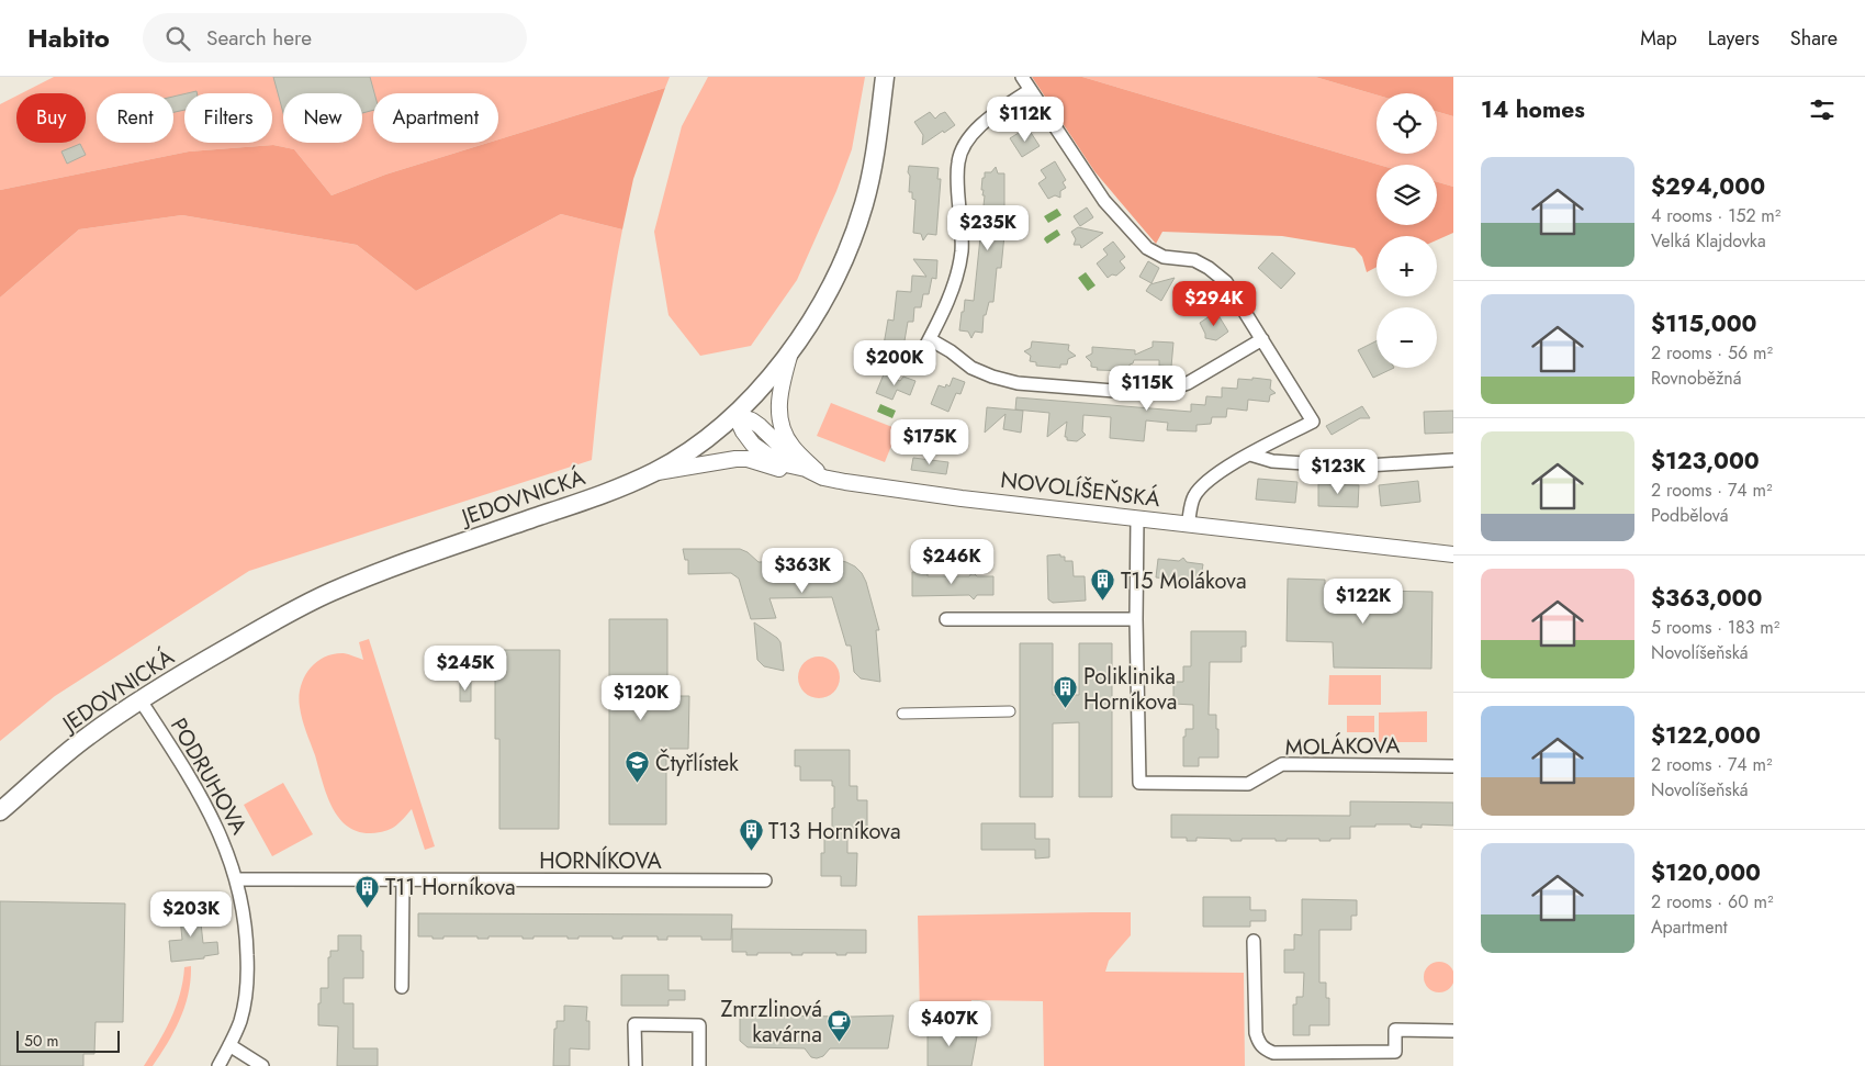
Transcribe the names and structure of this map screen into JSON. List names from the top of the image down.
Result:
{
  "streets": {
    "main road": ["JEDOVNICKÁ"],
    "street": [
      "NOVOLÍŠEŇSKÁ",
      "MOLÁKOVA",
      "PODRUHOVA",
      "HORNÍKOVA"
    ]
  },
  "crossings": [
    ["NOVOLÍŠEŇSKÁ", "JEDOVNICKÁ"],
    ["NOVOLÍŠEŇSKÁ", "MOLÁKOVA"],
    ["JEDOVNICKÁ", "PODRUHOVA"],
    ["PODRUHOVA", "HORNÍKOVA"]
  ],
  "places": {
    "building": [
      "T15 Molákova",
      "Poliklinika Horníkova",
      "T13 Horníkova",
      "T11 Horníkova"
    ],
    "school or university": ["Čtyřlístek"],
    "cafe": ["Zmrzlinová kavárna"]
  },
  "scale_bar": "50 m",
  "page": {
    "header": "Habito",
    "search": "Search here",
    "nav": ["Map", "Layers", "Share"],
    "heading": "14 homes",
    "map_buttons": ["+", "−"],
    "chip": [
      "Buy",
      "Rent",
      "Filters",
      "New",
      "Apartment"
    ],
    "price": [
      "$112K",
      "$235K",
      "$294K",
      "$200K",
      "$115K",
      "$175K",
      "$123K",
      "$246K",
      "$363K",
      "$122K",
      "$245K",
      "$120K",
      "$203K",
      "$407K"
    ],
    "list": [
      {
        "name": "$294,000",
        "note": "4 rooms · 152 m² · Velká Klajdovka"
      },
      {
        "name": "$115,000",
        "note": "2 rooms · 56 m² · Rovnoběžná"
      },
      {
        "name": "$123,000",
        "note": "2 rooms · 74 m² · Podbělová"
      },
      {
        "name": "$363,000",
        "note": "5 rooms · 183 m² · Novolíšeňská"
      },
      {
        "name": "$122,000",
        "note": "2 rooms · 74 m² · Novolíšeňská"
      },
      {
        "name": "$120,000",
        "note": "2 rooms · 60 m² · Apartment"
      }
    ],
    "scale": "50 m"
  }
}
